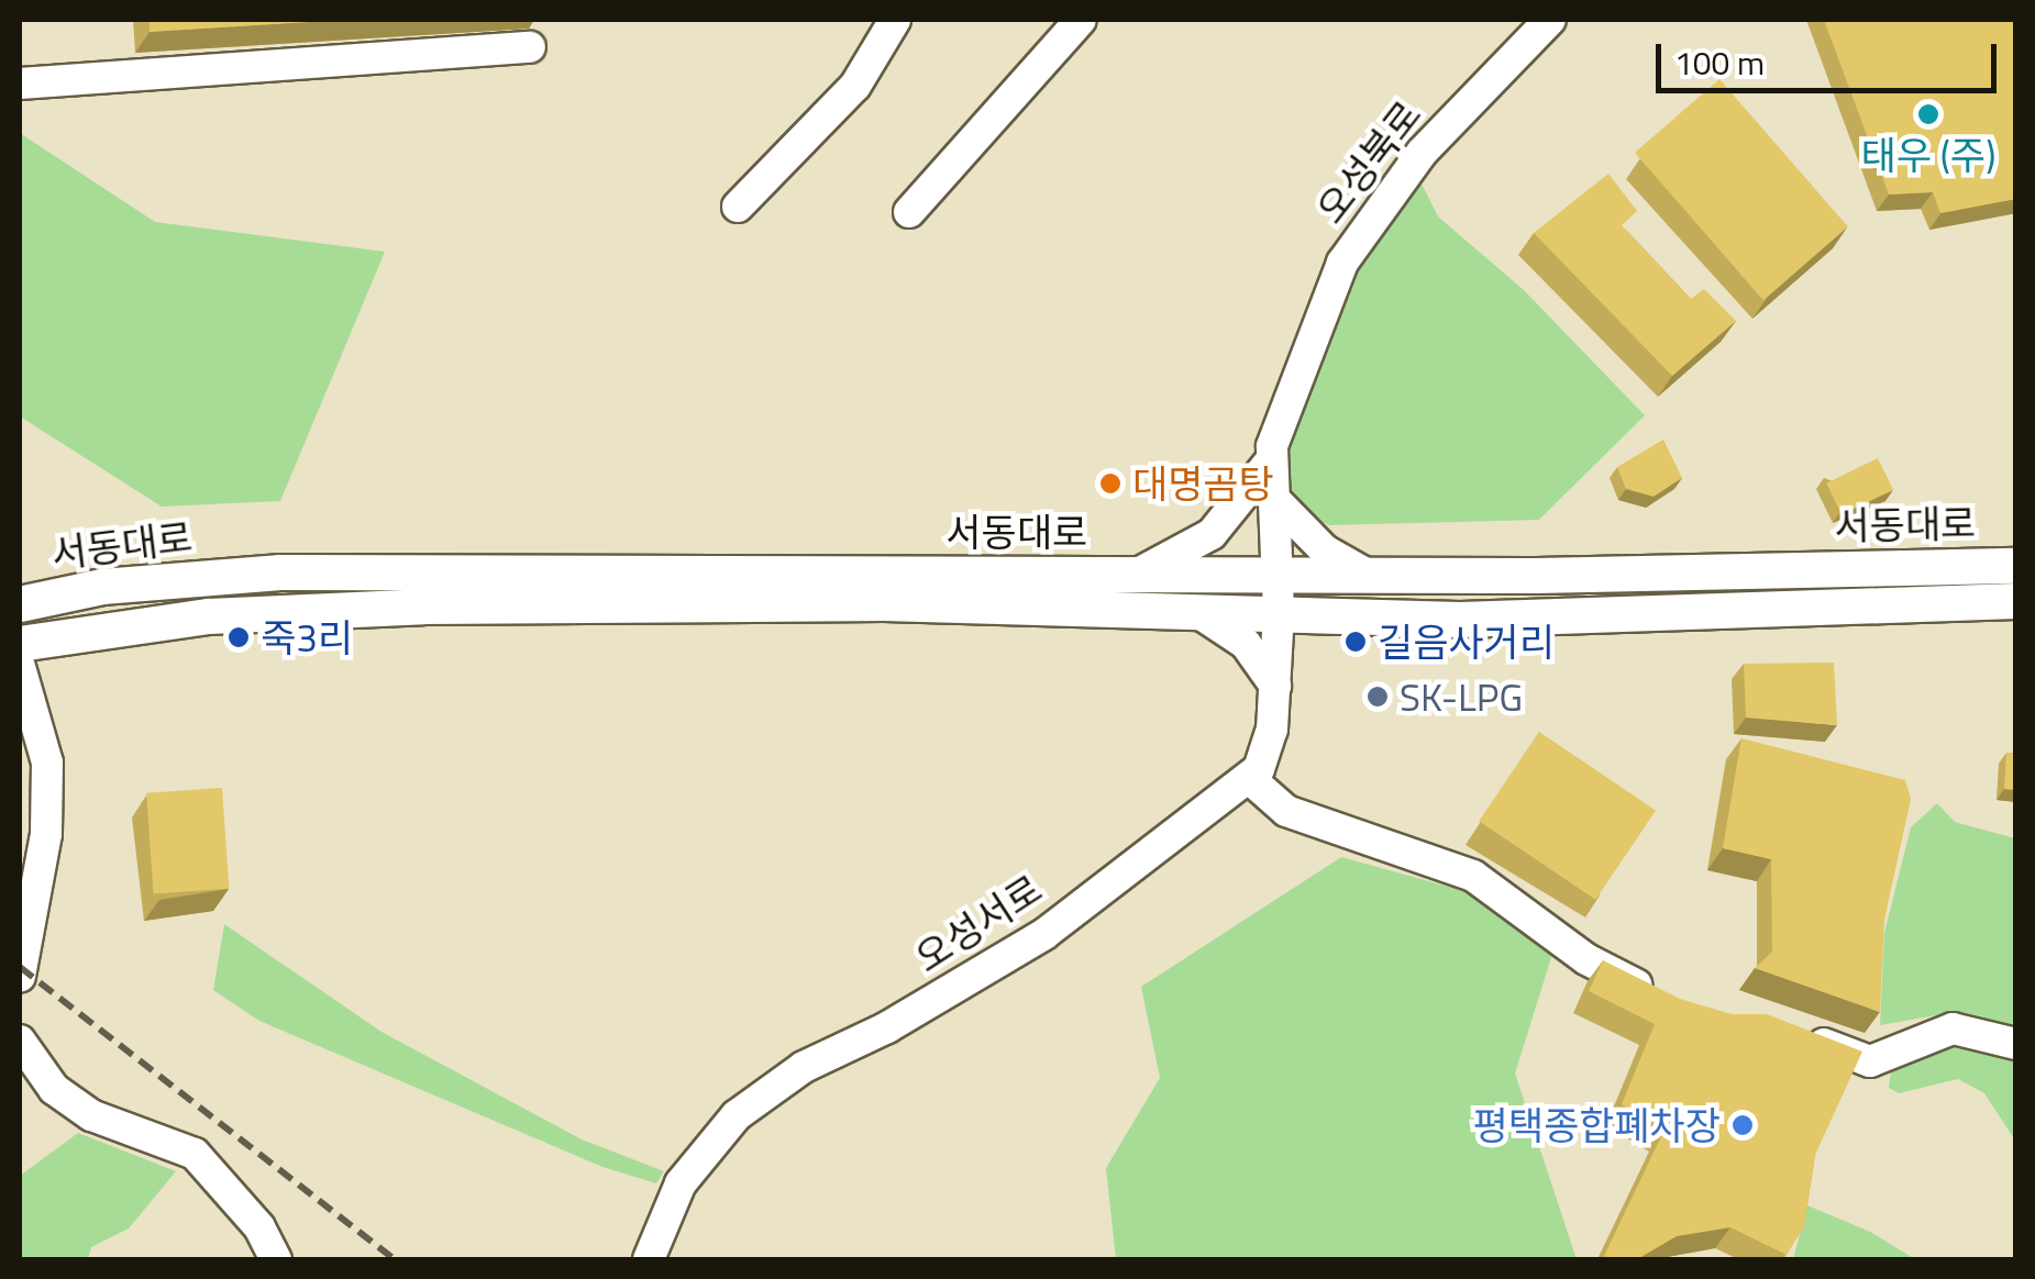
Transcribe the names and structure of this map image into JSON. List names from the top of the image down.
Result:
{
  "streets": {
    "main road": ["서동대로"],
    "street": ["오성북로", "오성서로"]
  },
  "crossings": [
    ["오성북로", "오성서로"],
    ["서동대로", "오성서로"]
  ],
  "places": [
    "태우 (주)",
    "대명곰탕",
    "죽3리",
    "길음사거리",
    "SK-LPG",
    "평택종합폐차장"
  ],
  "scale_bar": "100 m"
}
